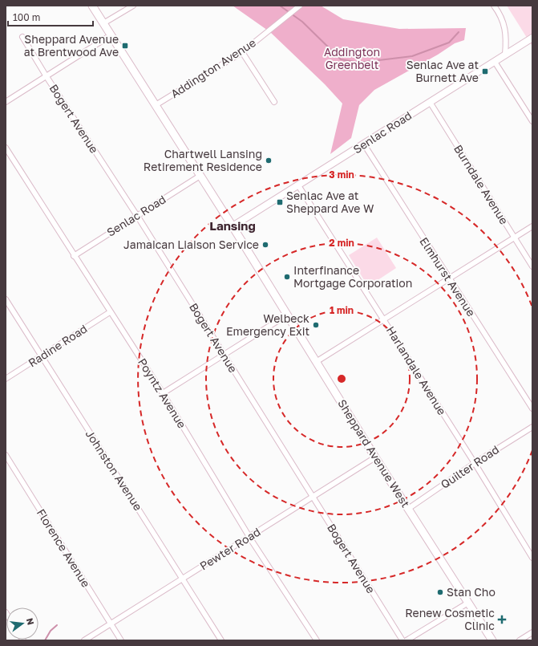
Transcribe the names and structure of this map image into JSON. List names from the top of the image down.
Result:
{
  "streets": {
    "main road": ["Sheppard Avenue West"],
    "street": [
      "Addington Avenue",
      "Bogert Avenue",
      "Senlac Road",
      "Burndale Avenue",
      "Elmhurst Avenue",
      "Radine Road",
      "Harlandale Avenue",
      "Poyntz Avenue",
      "Quilter Road",
      "Johnston Avenue",
      "Florence Avenue",
      "Pewter Road"
    ]
  },
  "crossings": [
    ["Addington Avenue", "Sheppard Avenue West"],
    ["Bogert Avenue", "Senlac Road"],
    ["Bogert Avenue", "Pewter Road"],
    ["Senlac Road", "Burndale Avenue"],
    ["Senlac Road", "Elmhurst Avenue"],
    ["Senlac Road", "Harlandale Avenue"],
    ["Senlac Road", "Poyntz Avenue"],
    ["Senlac Road", "Sheppard Avenue West"],
    ["Radine Road", "Poyntz Avenue"],
    ["Radine Road", "Johnston Avenue"],
    ["Harlandale Avenue", "Quilter Road"],
    ["Poyntz Avenue", "Pewter Road"],
    ["Sheppard Avenue West", "Quilter Road"],
    ["Sheppard Avenue West", "Pewter Road"],
    ["Johnston Avenue", "Pewter Road"],
    ["Florence Avenue", "Pewter Road"]
  ],
  "districts": ["Lansing"],
  "parks": ["Addington Greenbelt"],
  "places": {
    "transit": ["Sheppard Avenue at Brentwood Ave", "Senlac Ave at Burnett Ave", "Senlac Ave at Sheppard Ave W"],
    "other": [
      "Chartwell Lansing Retirement Residence",
      "Jamaican Liaison Service",
      "Interfinance Mortgage Corporation",
      "Welbeck Emergency Exit",
      "Stan Cho"
    ],
    "health": ["Renew Cosmetic Clinic"]
  },
  "scale_bar": "100 m",
  "north": "right",
  "rings": ["3 min", "2 min", "1 min"]
}
